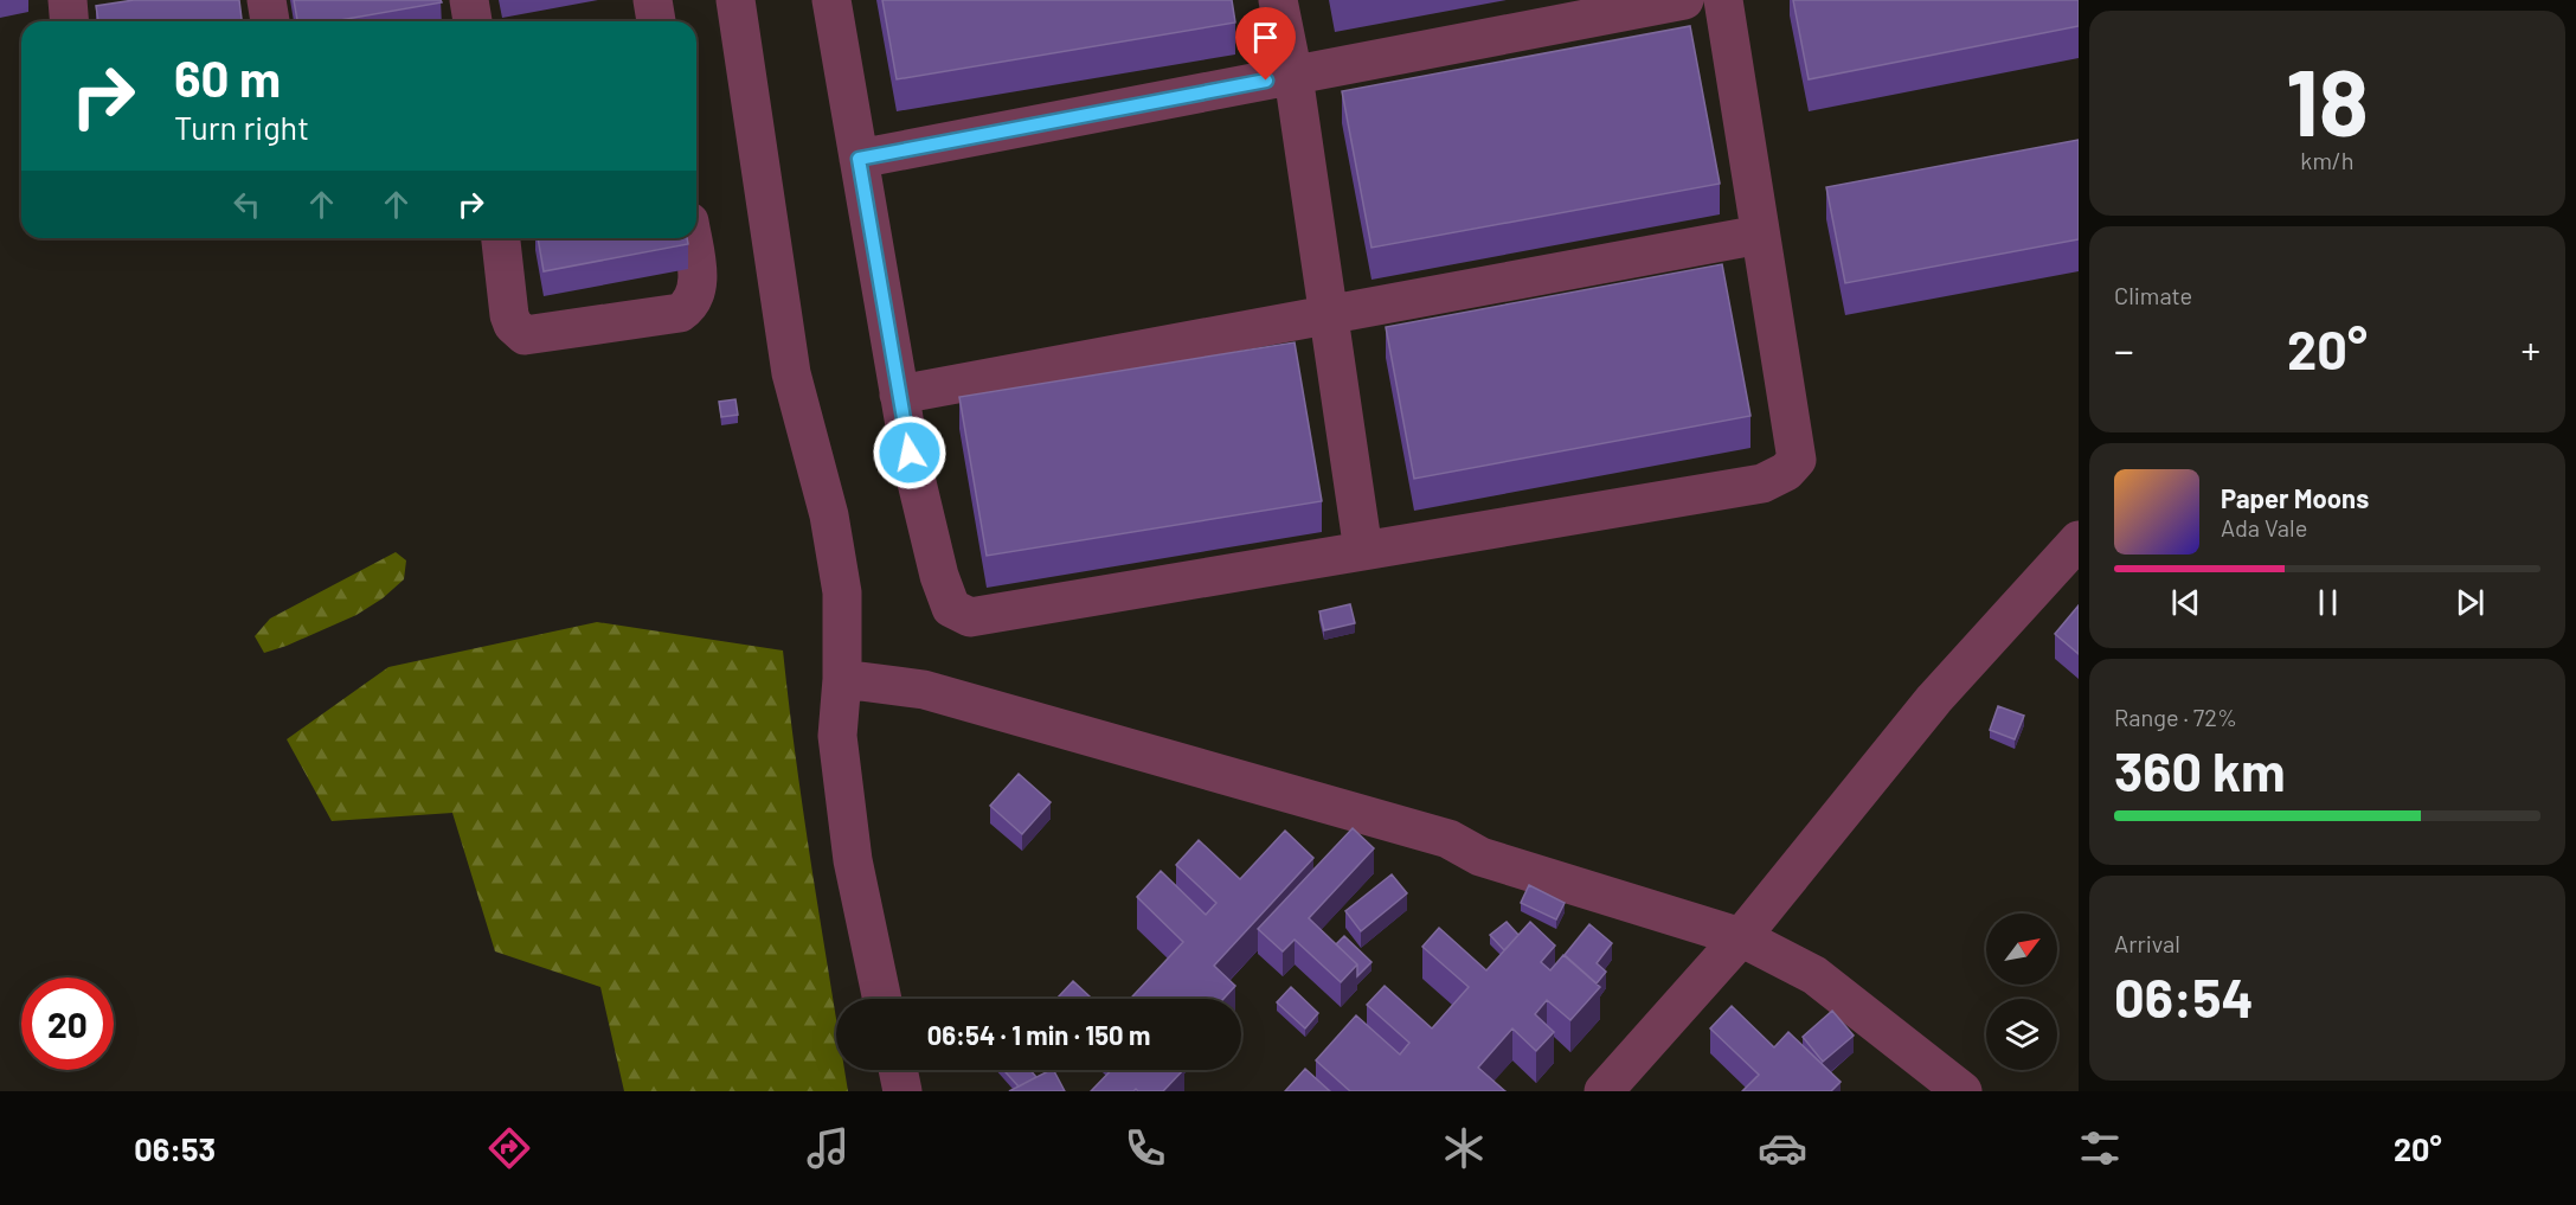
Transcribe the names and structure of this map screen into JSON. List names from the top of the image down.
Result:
{
  "north": "top right",
  "page": {
    "tile": [
      ["18", "km/h"],
      "Climate",
      ["Range · 72%", "360 km"],
      ["Arrival", "06:54"]
    ],
    "turn": ["60 m", "Turn right"],
    "heat": ["−", "20°", "+"],
    "song": ["Paper Moons", "Ada Vale"],
    "limit": "20",
    "trip": "06:54 · 1 min · 150 m",
    "tabs": ["06:53", "20°"]
  }
}
